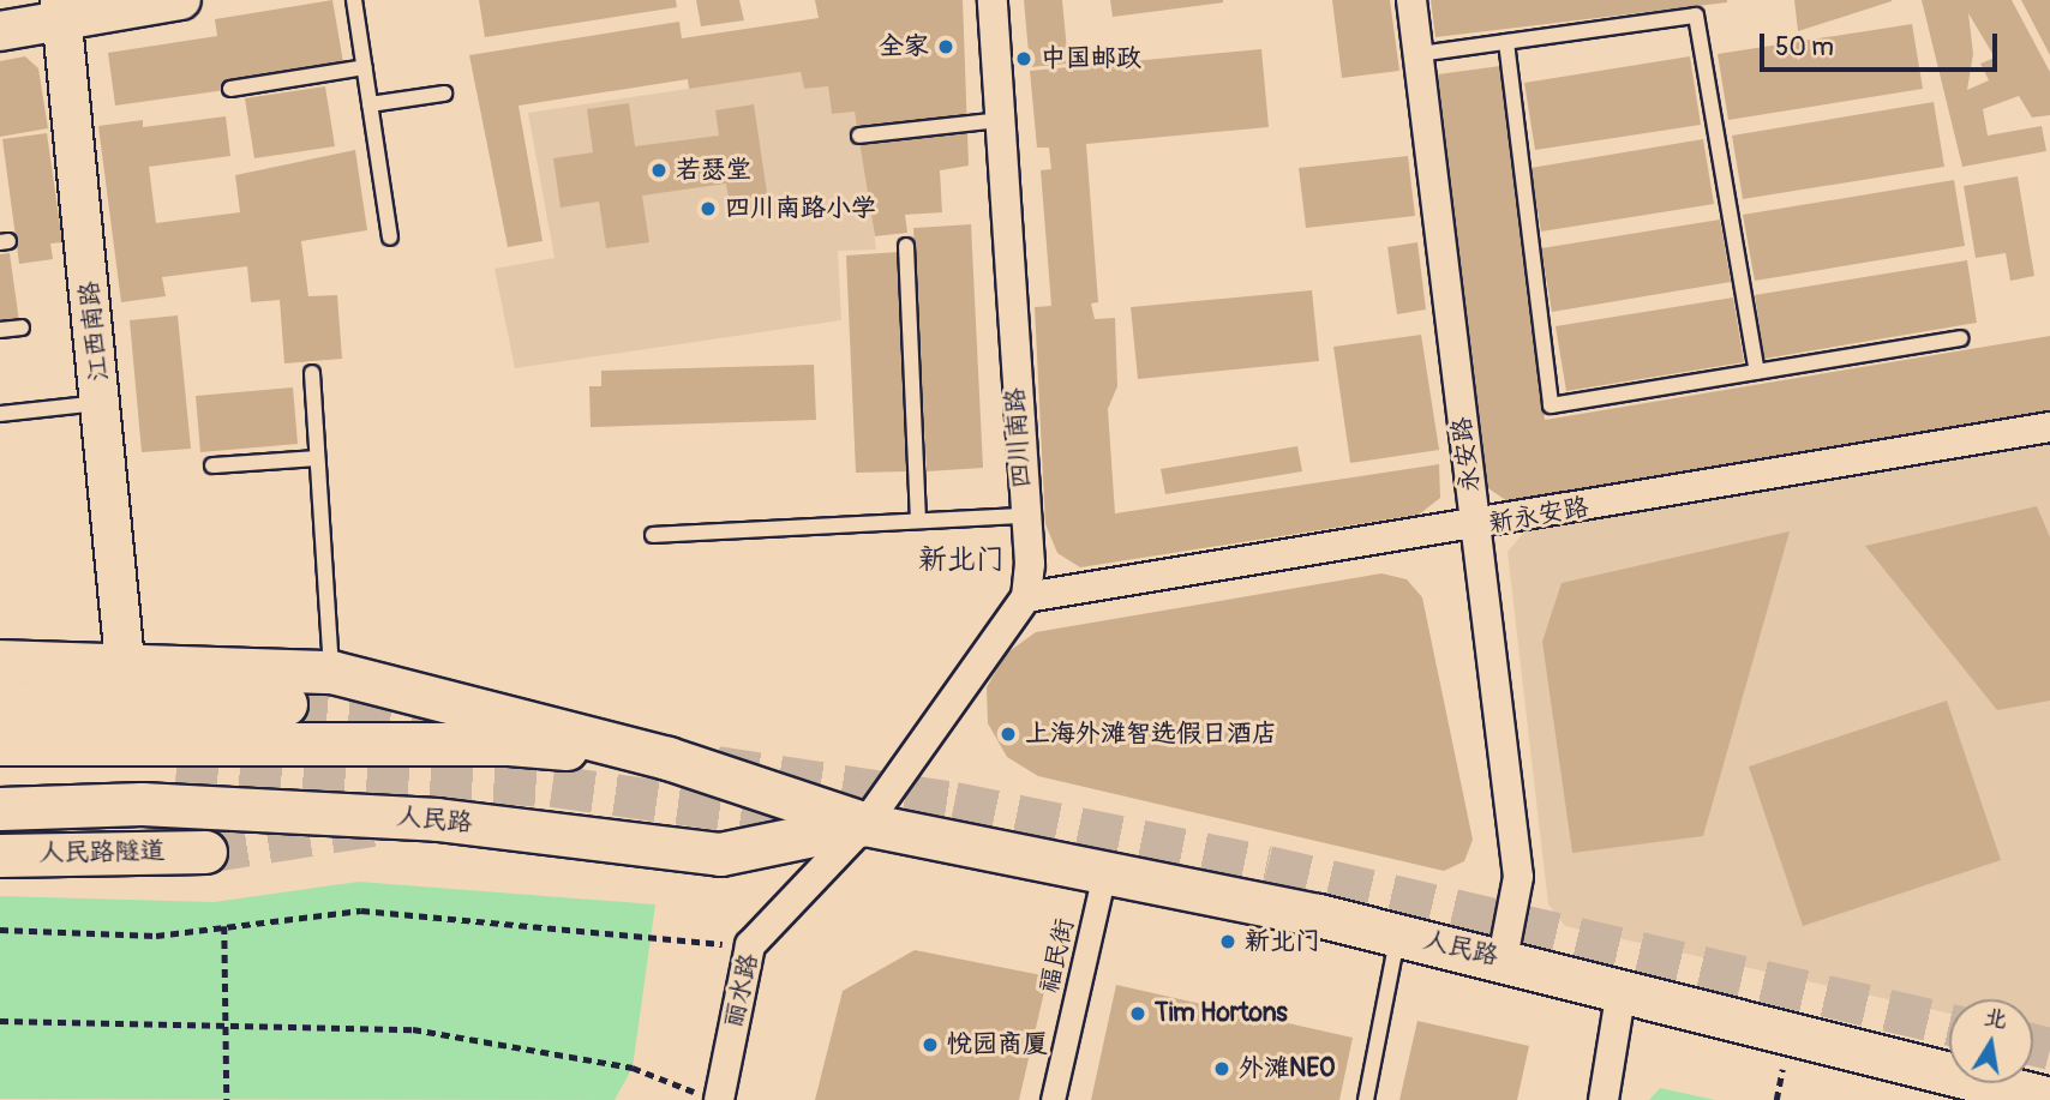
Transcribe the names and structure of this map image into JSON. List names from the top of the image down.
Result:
{
  "streets": {
    "main road": ["人民路", "人民路隧道"],
    "street": [
      "江西南路",
      "四川南路",
      "永安路",
      "新永安路",
      "福民街",
      "丽水路"
    ]
  },
  "crossings": [
    ["江西南路", "人民路"],
    ["四川南路", "新永安路"],
    ["永安路", "新永安路"],
    ["永安路", "人民路"],
    ["人民路", "福民街"],
    ["人民路", "丽水路"]
  ],
  "districts": ["新北门"],
  "places": [
    "全家",
    "中国邮政",
    "若瑟堂",
    "四川南路小学",
    "上海外滩智选假日酒店",
    "新北门",
    "Tim Hortons",
    "悦园商厦",
    "外滩NEO"
  ],
  "scale_bar": "50 m",
  "north": "top"
}
